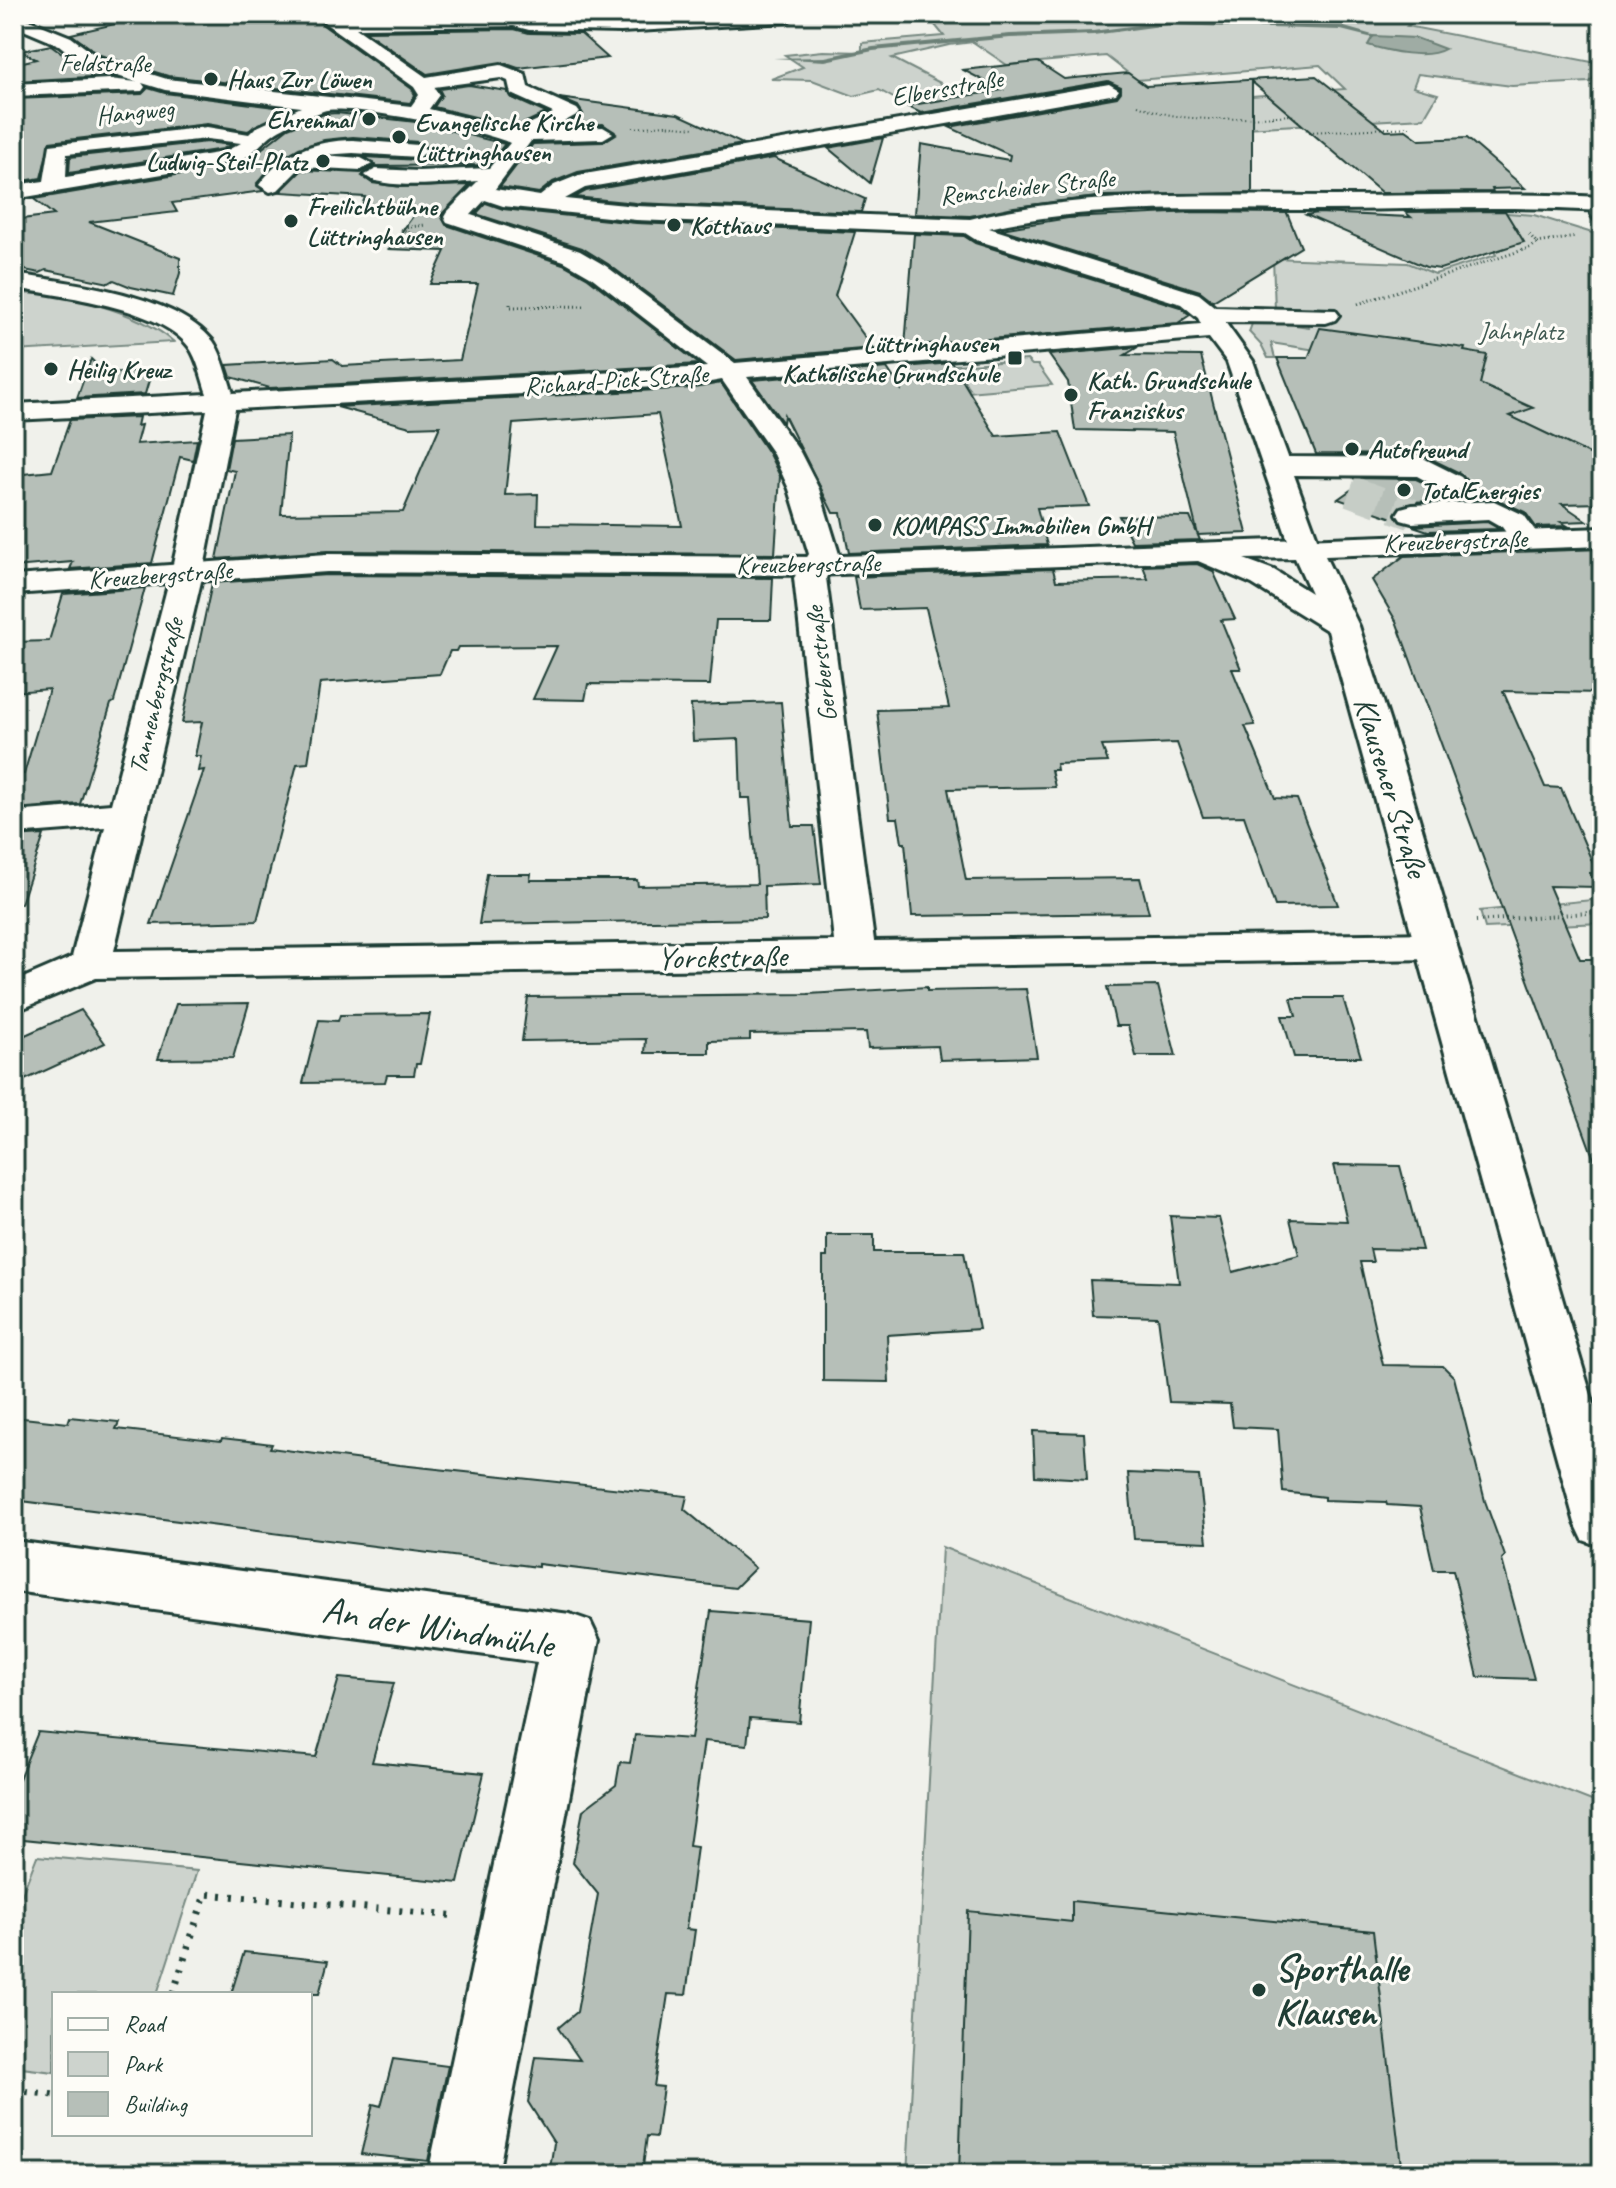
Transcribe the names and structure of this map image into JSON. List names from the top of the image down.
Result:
{
  "streets": {
    "street": [
      "Feldstraße",
      "Elbersstraße",
      "Hangweg",
      "Remscheider Straße",
      "Richard-Pick-Straße",
      "Kreuzbergstraße",
      "Gerberstraße",
      "Tannenbergstraße",
      "Klausener Straße",
      "Yorckstraße",
      "An der Windmühle"
    ]
  },
  "crossings": [
    ["Elbersstraße", "Remscheider Straße"],
    ["Remscheider Straße", "Gerberstraße"],
    ["Remscheider Straße", "Klausener Straße"],
    ["Richard-Pick-Straße", "Gerberstraße"],
    ["Richard-Pick-Straße", "Tannenbergstraße"],
    ["Richard-Pick-Straße", "Klausener Straße"],
    ["Kreuzbergstraße", "Gerberstraße"],
    ["Kreuzbergstraße", "Tannenbergstraße"],
    ["Kreuzbergstraße", "Klausener Straße"],
    ["Gerberstraße", "Yorckstraße"],
    ["Tannenbergstraße", "Yorckstraße"],
    ["Klausener Straße", "Yorckstraße"]
  ],
  "parks": ["Jahnplatz"],
  "places": {
    "other": [
      "Haus Zur Löwen",
      "Ehrenmal",
      "Evangelische Kirche Lüttringhausen",
      "Ludwig-Steil-Platz",
      "Freilichtbühne Lüttringhausen",
      "Kotthaus",
      "Heilig Kreuz",
      "Kath. Grundschule Franziskus",
      "Autofreund",
      "TotalEnergies",
      "KOMPASS Immobilien GmbH",
      "Sporthalle Klausen"
    ],
    "transit": ["Lüttringhausen Katholische Grundschule"]
  },
  "legend": ["Road", "Park", "Building"]
}
